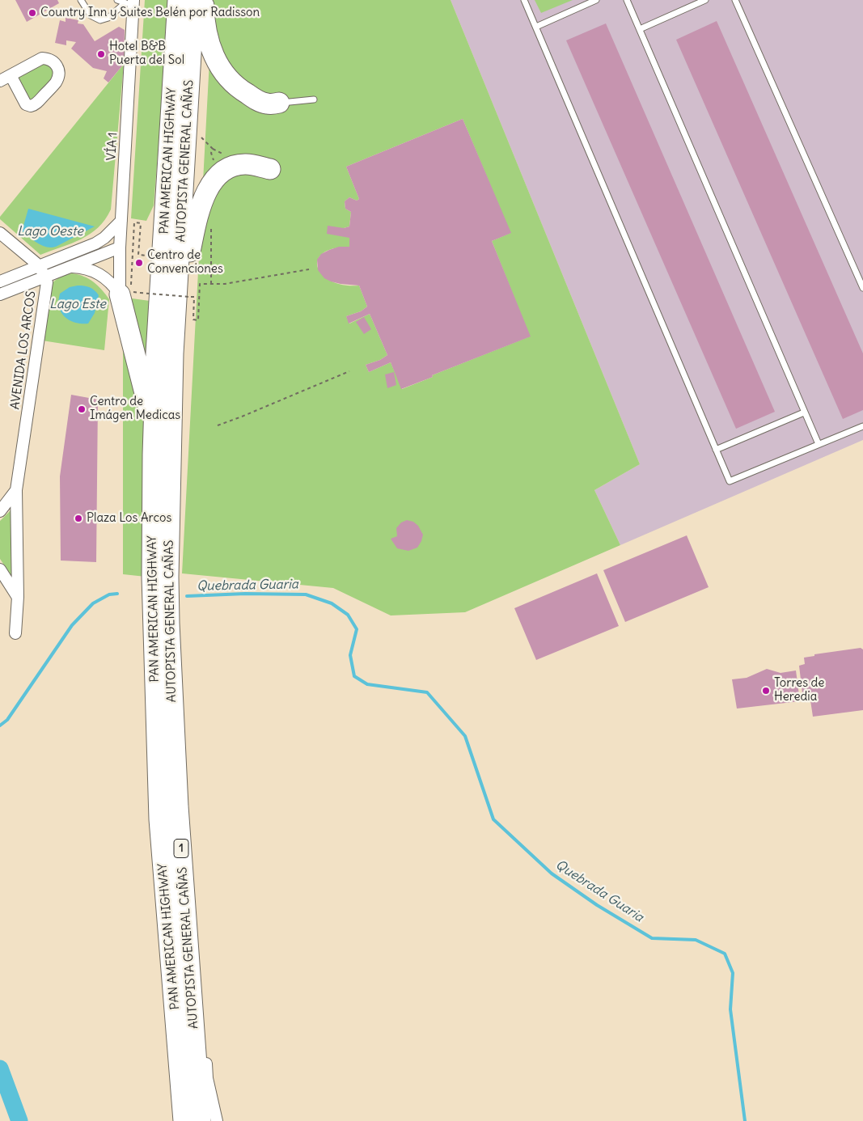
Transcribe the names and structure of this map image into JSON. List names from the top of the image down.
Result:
{
  "streets": {
    "highway": ["PAN AMERICAN HIGHWAY", "AUTOPISTA GENERAL CAÑAS", "1"],
    "street": ["VÍA 1", "AVENIDA LOS ARCOS"]
  },
  "water": ["Lago Oeste", "Lago Este", "Quebrada Guaria"],
  "places": [
    "Country Inn y Suites Belén por Radisson",
    "Hotel B&B Puerta del Sol",
    "Centro de Convenciones",
    "Centro de Imágen Medicas",
    "Plaza Los Arcos",
    "Torres de Heredia"
  ]
}
